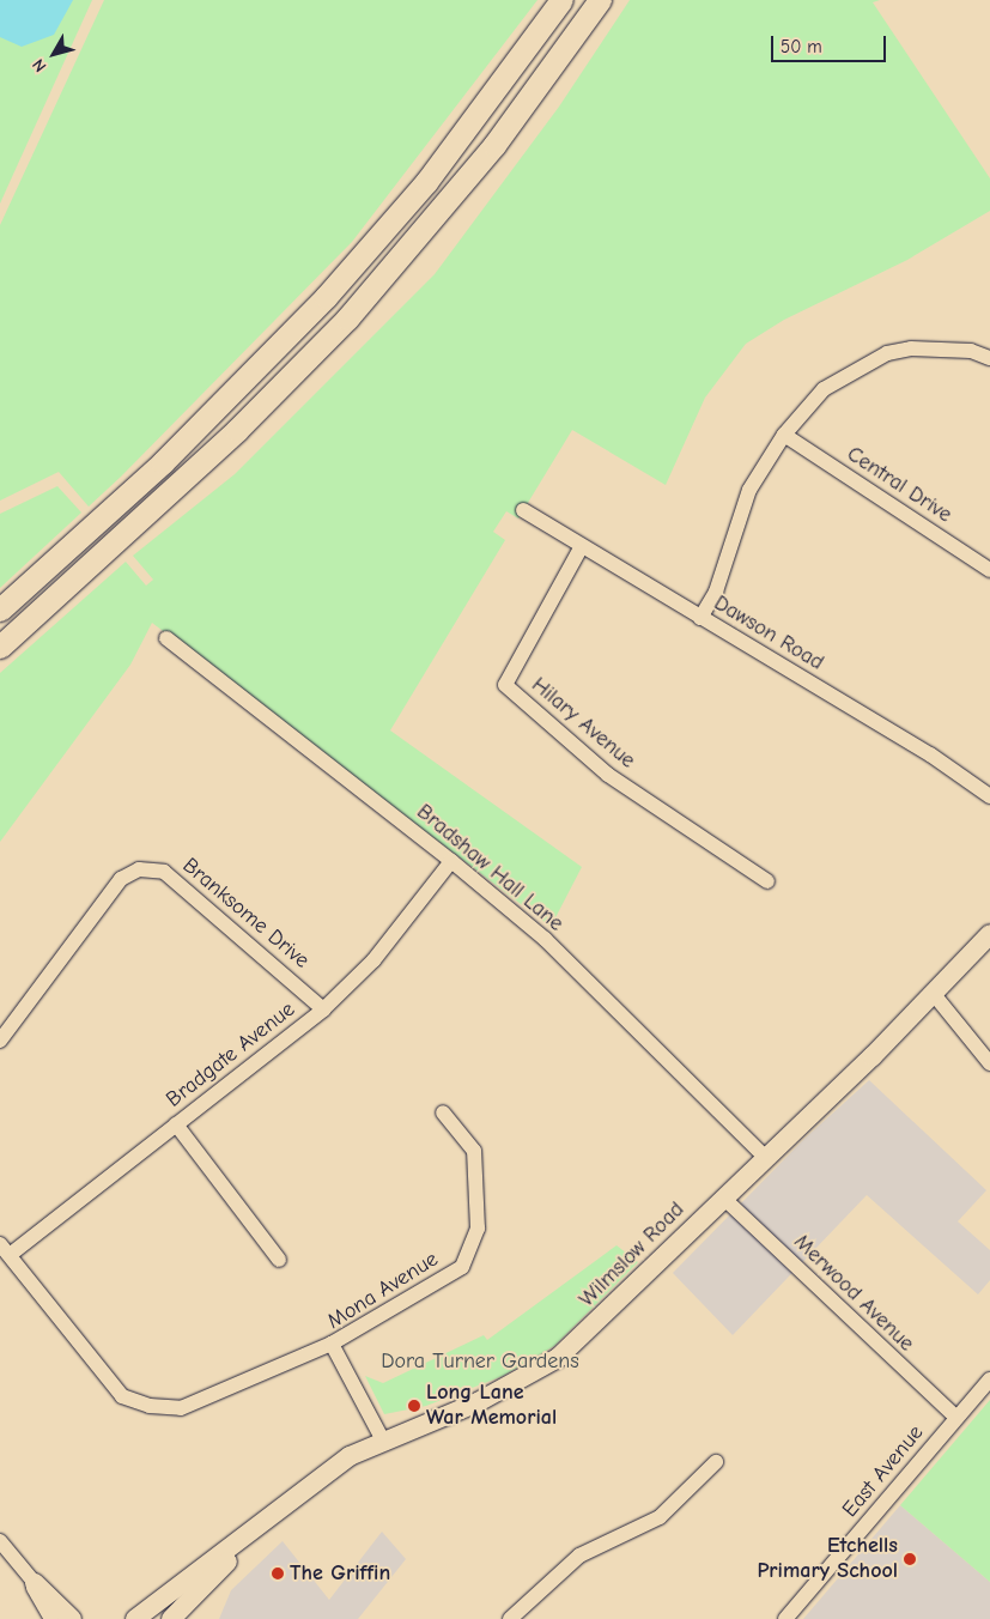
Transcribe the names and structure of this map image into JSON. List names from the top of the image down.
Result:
{
  "streets": {
    "main road": ["Wilmslow Road"],
    "street": [
      "Central Drive",
      "Dawson Road",
      "Hilary Avenue",
      "Bradshaw Hall Lane",
      "Branksome Drive",
      "Bradgate Avenue",
      "Mona Avenue",
      "Merwood Avenue",
      "East Avenue"
    ]
  },
  "crossings": [
    ["Dawson Road", "Hilary Avenue"],
    ["Bradshaw Hall Lane", "Bradgate Avenue"],
    ["Bradshaw Hall Lane", "Wilmslow Road"],
    ["Branksome Drive", "Bradgate Avenue"],
    ["Wilmslow Road", "Mona Avenue"],
    ["Wilmslow Road", "Merwood Avenue"],
    ["Merwood Avenue", "East Avenue"]
  ],
  "parks": ["Dora Turner Gardens"],
  "places": ["Long Lane War Memorial", "Etchells Primary School", "The Griffin"],
  "scale_bar": "50 m",
  "north": "bottom left"
}
